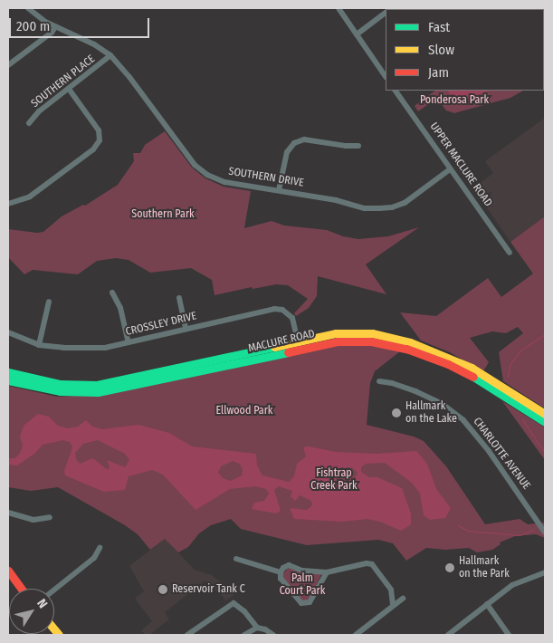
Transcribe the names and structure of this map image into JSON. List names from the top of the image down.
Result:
{
  "streets": {
    "main road": ["MACLURE ROAD"],
    "street": [
      "SOUTHERN PLACE",
      "UPPER MACLURE ROAD",
      "SOUTHERN DRIVE",
      "CROSSLEY DRIVE",
      "CHARLOTTE AVENUE"
    ]
  },
  "crossings": [
    ["SOUTHERN PLACE", "SOUTHERN DRIVE"],
    ["UPPER MACLURE ROAD", "SOUTHERN DRIVE"],
    ["CROSSLEY DRIVE", "MACLURE ROAD"]
  ],
  "parks": [
    "Ponderosa Park",
    "Southern Park",
    "Ellwood Park",
    "Fishtrap Creek Park",
    "Palm Court Park"
  ],
  "places": ["Hallmark on the Lake", "Hallmark on the Park", "Reservoir Tank C"],
  "legend": ["Fast", "Slow", "Jam"],
  "scale_bar": "200 m",
  "north": "top right"
}
